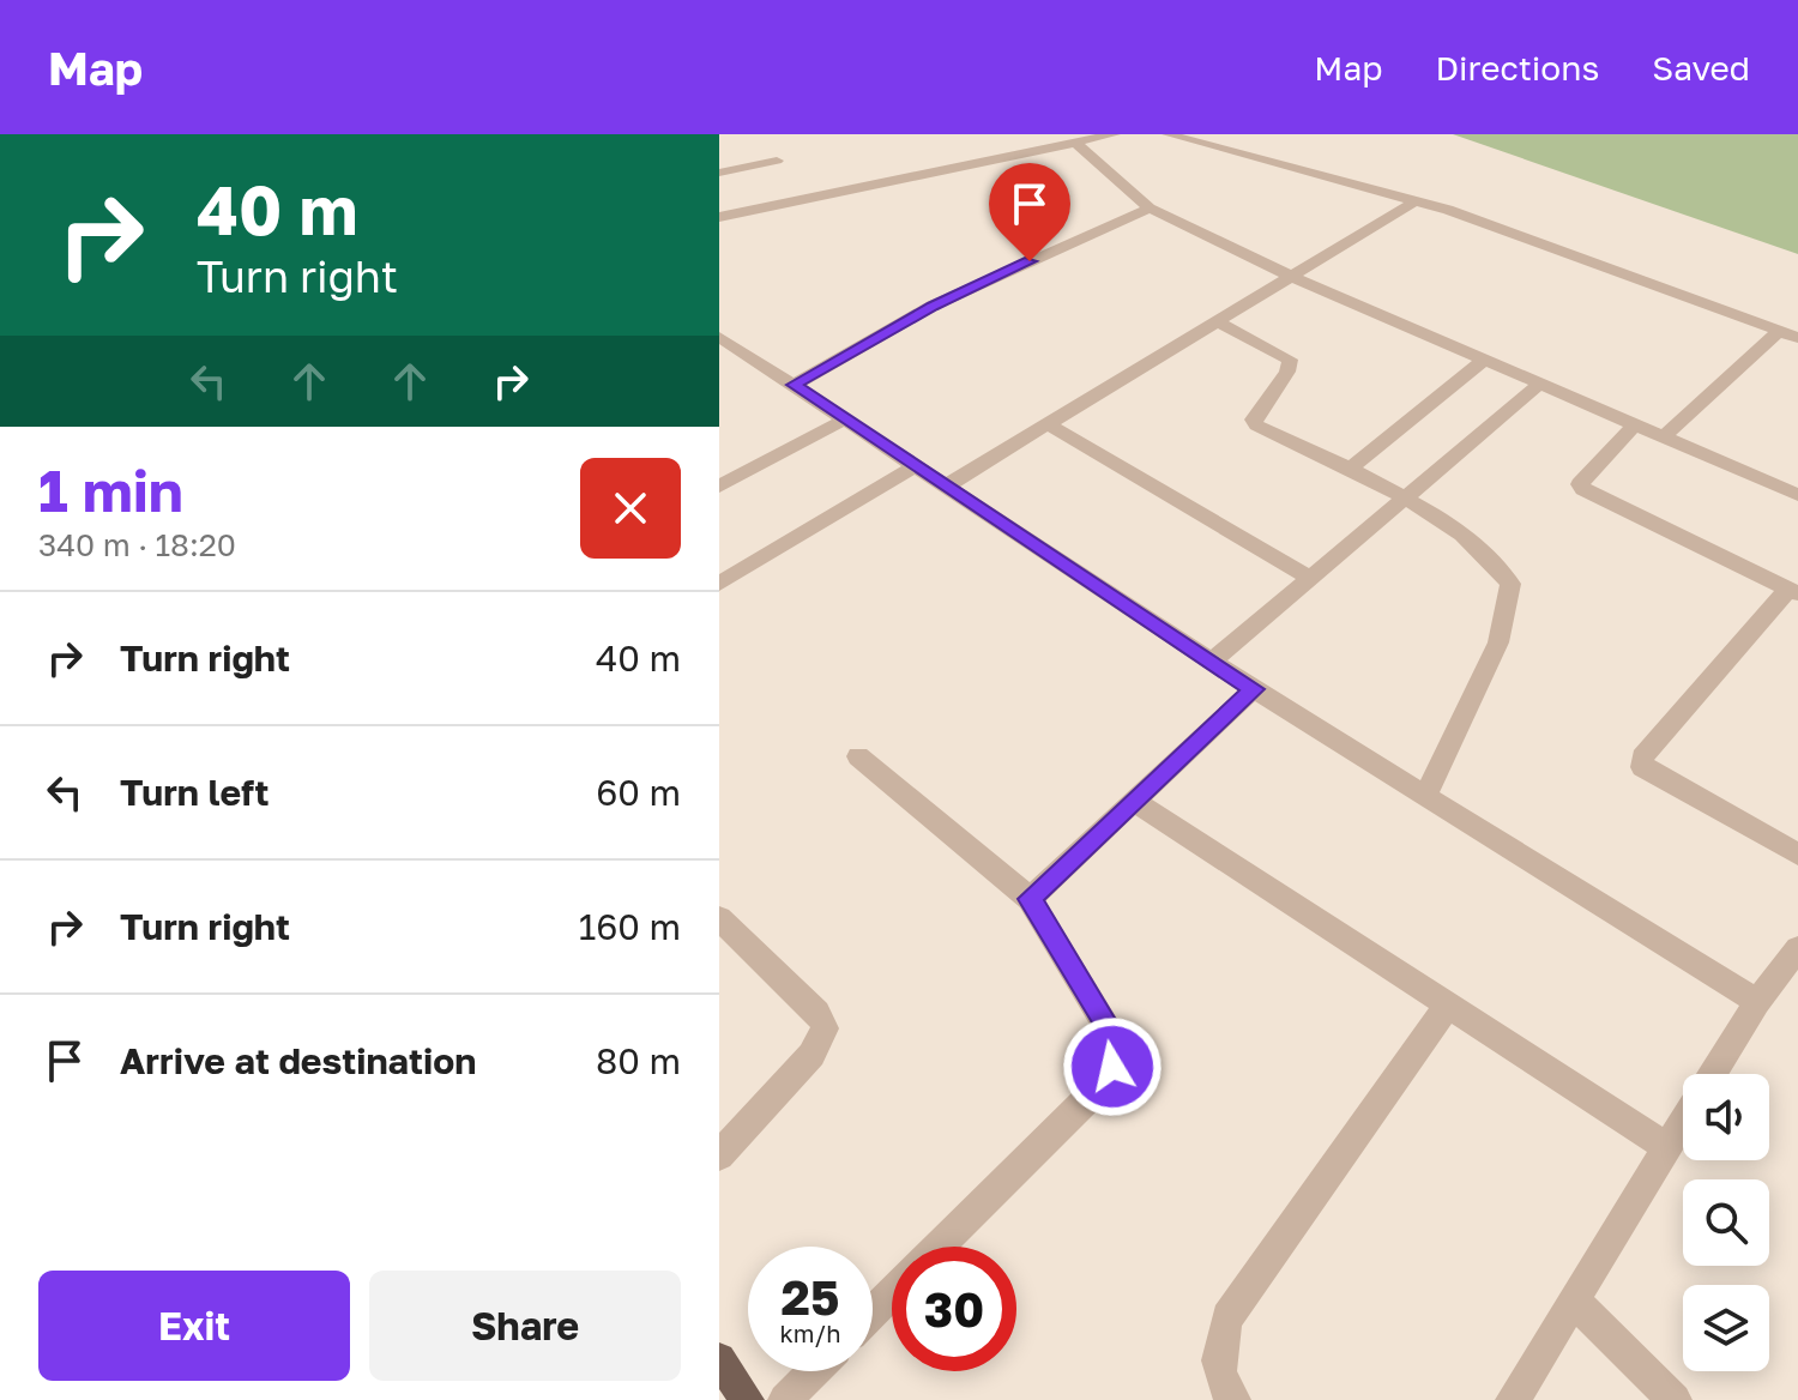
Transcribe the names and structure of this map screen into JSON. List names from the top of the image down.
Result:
{
  "page": {
    "header": "Map",
    "nav": ["Map", "Directions", "Saved"],
    "turn": ["40 m", "Turn right"],
    "heading": ["1 min", "340 m · 18:20"],
    "list": [
      {
        "name": "Turn right",
        "value": "40 m"
      },
      {
        "name": "Turn left",
        "value": "60 m"
      },
      {
        "name": "Turn right",
        "value": "160 m"
      },
      {
        "name": "Arrive at destination",
        "value": "80 m"
      }
    ],
    "speed": "25 km/h",
    "limit": "30",
    "buttons": ["Exit", "Share"]
  }
}
